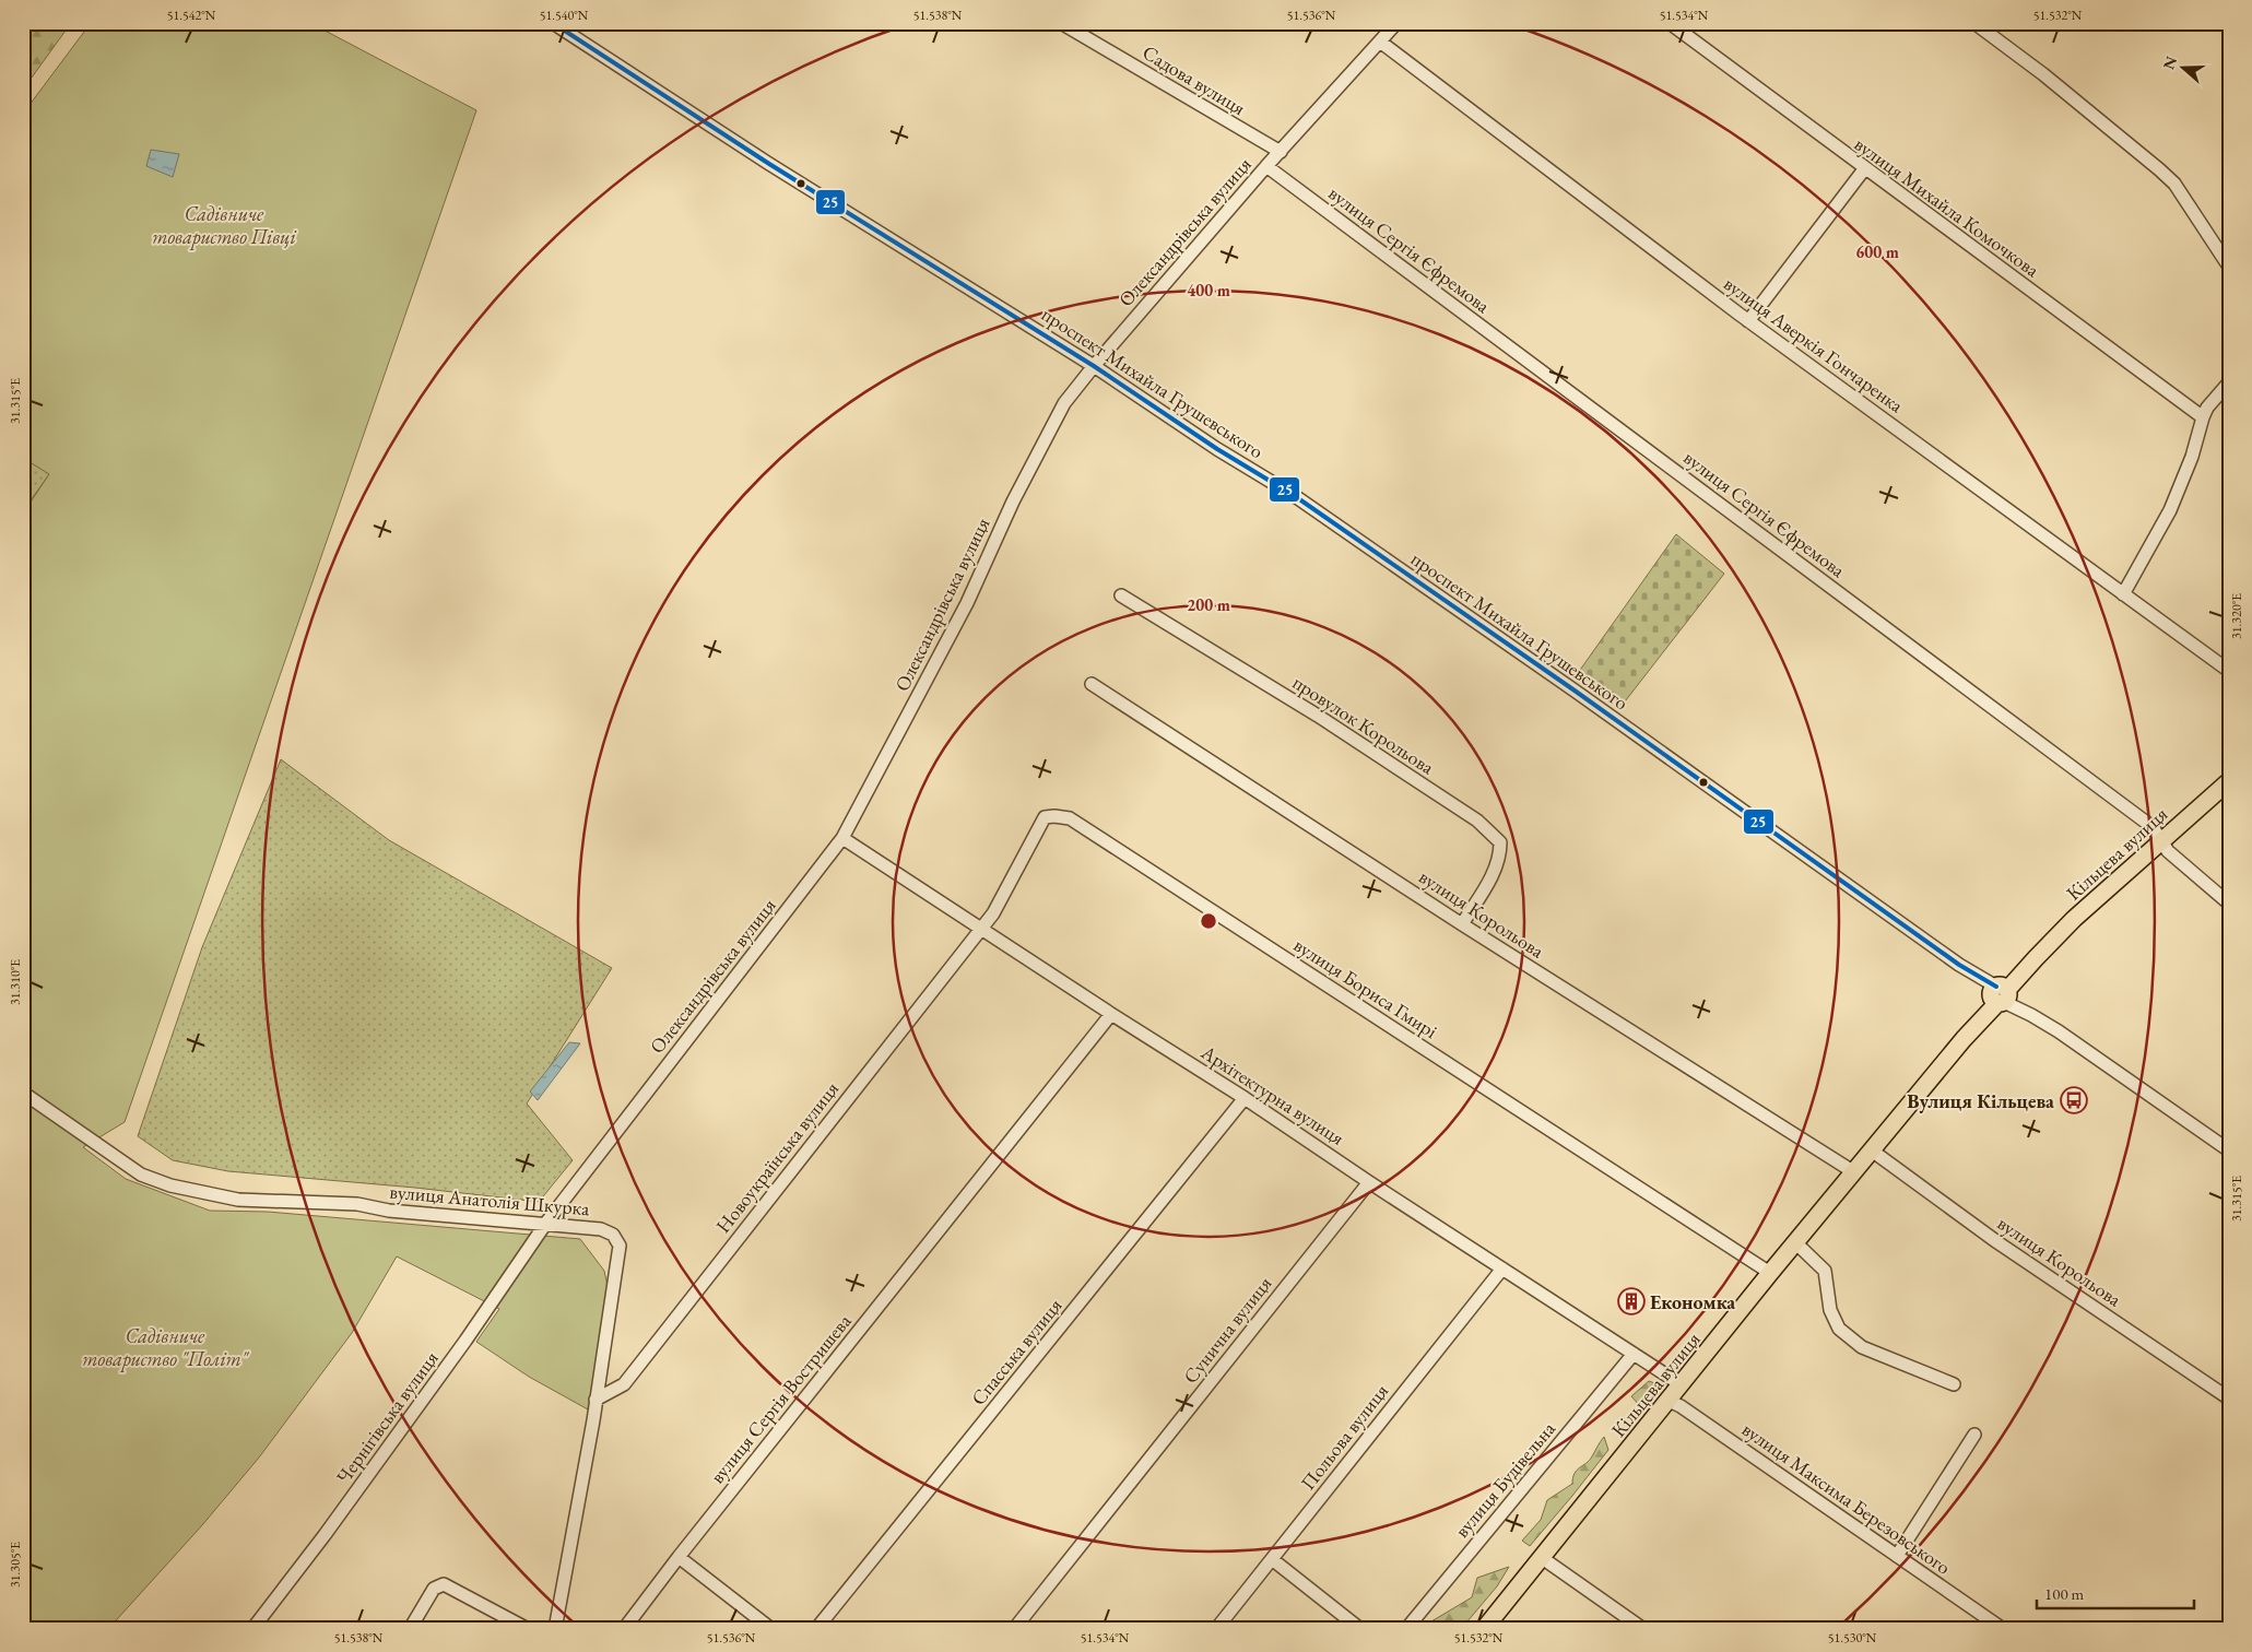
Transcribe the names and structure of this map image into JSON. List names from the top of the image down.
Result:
{
  "streets": {
    "main road": ["Кільцева вулиця"],
    "street": [
      "Садова вулиця",
      "вулиця Михайла Комочкова",
      "Олександрівська вулиця",
      "вулиця Сергія Єфремова",
      "вулиця Аверкія Гончаренка",
      "проспект Михайла Грушевського",
      "провулок Корольова",
      "вулиця Корольова",
      "вулиця Бориса Гмирі",
      "Архітектурна вулиця",
      "Новоукраїнська вулиця",
      "вулиця Анатолія Шкурка",
      "Сунична вулиця",
      "Спасська вулиця",
      "вулиця Сергія Востришева",
      "Чернігівська вулиця",
      "Польова вулиця",
      "вулиця Будівельна",
      "вулиця Максима Березовського"
    ]
  },
  "crossings": [
    ["Садова вулиця", "Олександрівська вулиця"],
    ["Олександрівська вулиця", "вулиця Сергія Єфремова"],
    ["Олександрівська вулиця", "вулиця Аверкія Гончаренка"],
    ["Олександрівська вулиця", "проспект Михайла Грушевського"],
    ["Олександрівська вулиця", "Архітектурна вулиця"],
    ["Олександрівська вулиця", "вулиця Анатолія Шкурка"],
    ["Олександрівська вулиця", "Чернігівська вулиця"],
    ["вулиця Сергія Єфремова", "Кільцева вулиця"],
    ["проспект Михайла Грушевського", "Кільцева вулиця"],
    ["провулок Корольова", "вулиця Корольова"],
    ["Кільцева вулиця", "вулиця Корольова"],
    ["Кільцева вулиця", "вулиця Бориса Гмирі"],
    ["Кільцева вулиця", "Архітектурна вулиця"],
    ["Кільцева вулиця", "вулиця Максима Березовського"],
    ["вулиця Бориса Гмирі", "Архітектурна вулиця"],
    ["вулиця Бориса Гмирі", "Новоукраїнська вулиця"],
    ["Архітектурна вулиця", "Новоукраїнська вулиця"],
    ["Архітектурна вулиця", "Сунична вулиця"],
    ["Архітектурна вулиця", "Спасська вулиця"],
    ["Архітектурна вулиця", "вулиця Сергія Востришева"],
    ["Архітектурна вулиця", "Польова вулиця"],
    ["Архітектурна вулиця", "вулиця Будівельна"],
    ["Новоукраїнська вулиця", "вулиця Анатолія Шкурка"],
    ["вулиця Анатолія Шкурка", "Чернігівська вулиця"]
  ],
  "parks": ["Садівниче товариство Півці", "Садівниче товариство \"Політ\""],
  "places": {
    "bus stop": ["Вулиця Кільцева"],
    "building": ["Економка"]
  },
  "lines": ["transit line 25"],
  "scale_bar": "100 m",
  "north": "left",
  "coordinates": [
    "51.542°N",
    "51.540°N",
    "51.538°N",
    "51.536°N",
    "51.534°N",
    "51.532°N",
    "31.315°E",
    "31.320°E",
    "31.310°E",
    "31.305°E",
    "51.530°N"
  ],
  "rings": ["600 m", "400 m", "200 m"]
}
